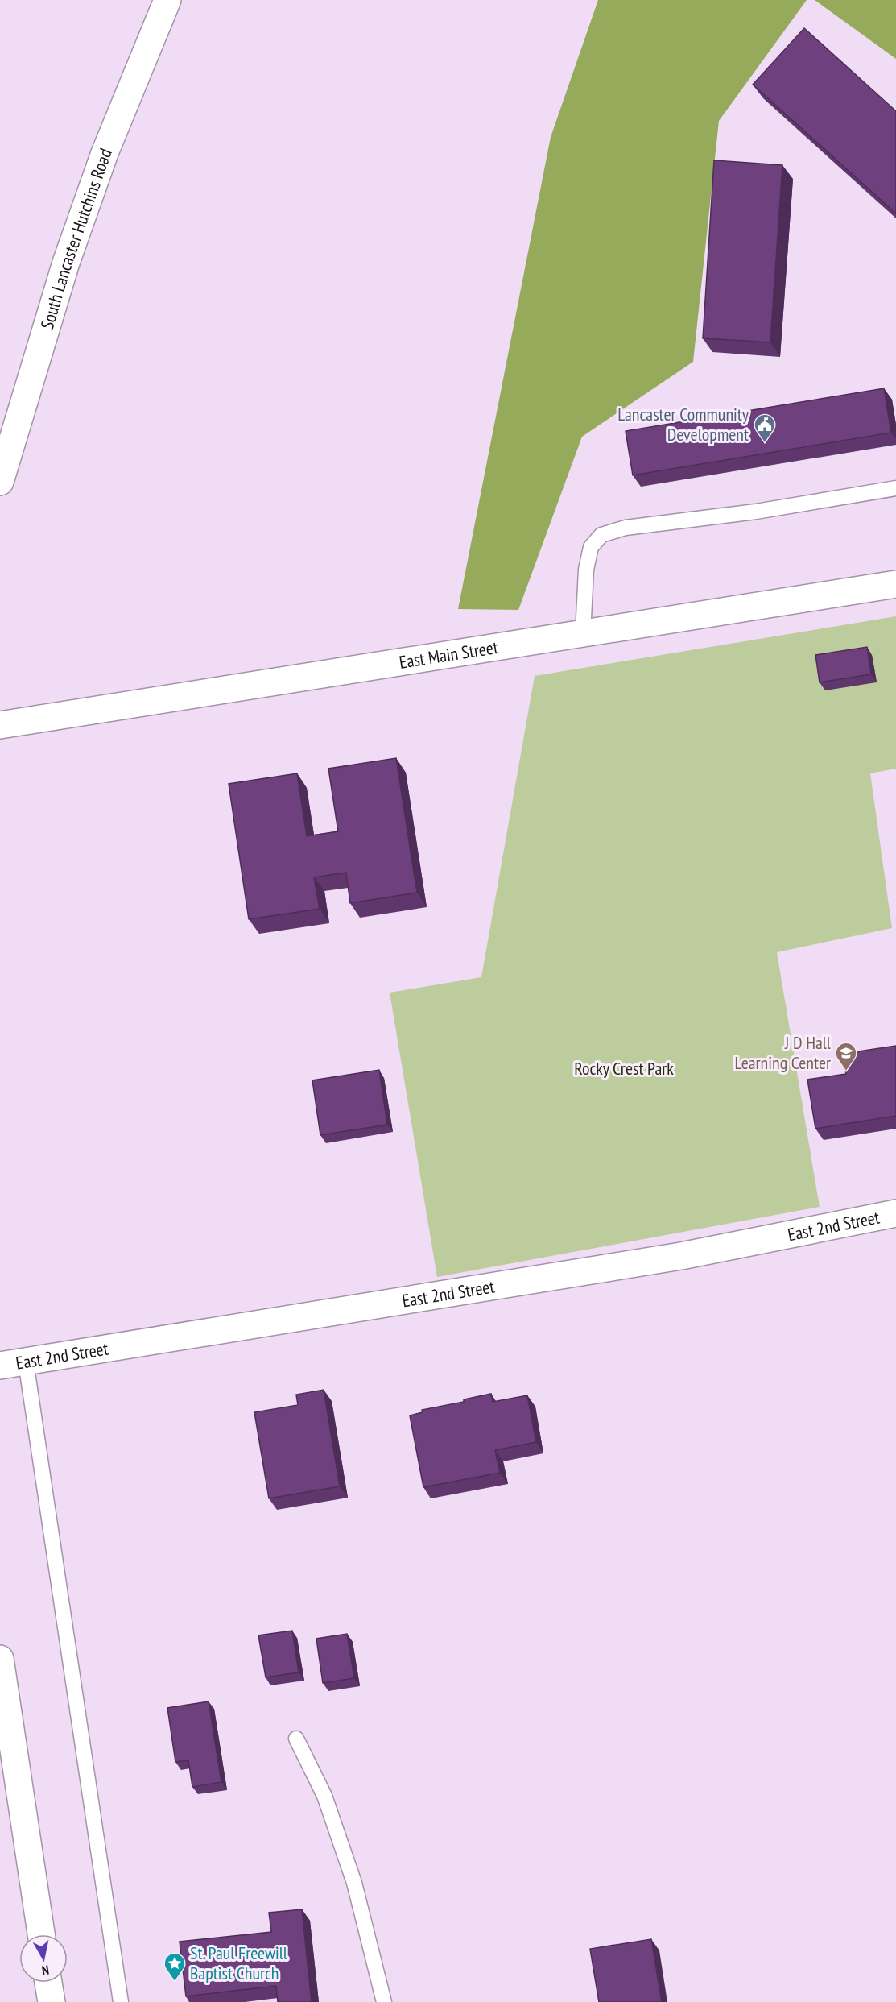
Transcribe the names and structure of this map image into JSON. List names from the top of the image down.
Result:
{
  "streets": {
    "street": ["South Lancaster Hutchins Road", "East Main Street", "East 2nd Street"]
  },
  "parks": ["Rocky Crest Park"],
  "places": {
    "public building": ["Lancaster Community Development"],
    "school or university": ["J D Hall Learning Center"],
    "place": ["St. Paul Freewill Baptist Church"]
  },
  "north": "bottom"
}
